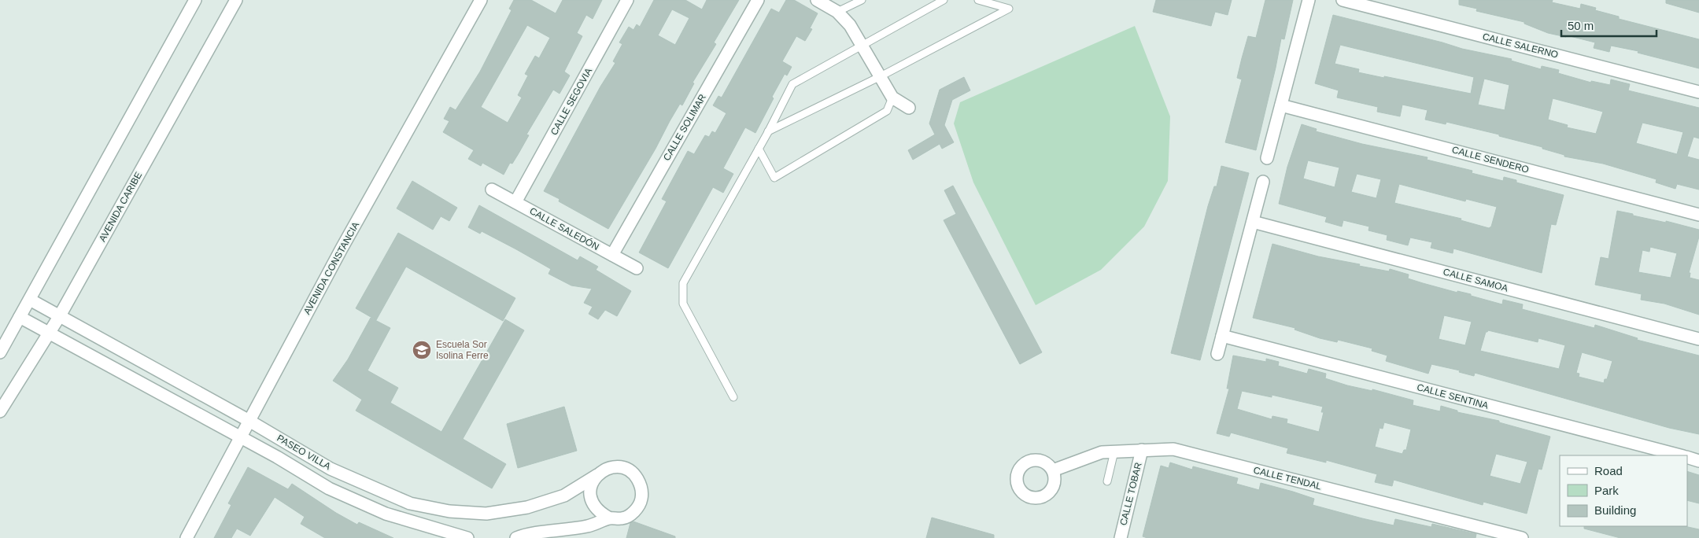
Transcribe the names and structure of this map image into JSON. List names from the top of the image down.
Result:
{
  "streets": {
    "street": [
      "CALLE SALERNO",
      "CALLE SEGOVIA",
      "CALLE SOLIMAR",
      "CALLE SENDERO",
      "AVENIDA CARIBE",
      "CALLE SALEDÓN",
      "AVENIDA CONSTANCIA",
      "CALLE SAMOA",
      "CALLE SENTINA",
      "PASEO VILLA",
      "CALLE TENDAL",
      "CALLE TOBAR"
    ]
  },
  "crossings": [
    ["CALLE SEGOVIA", "CALLE SALEDÓN"],
    ["CALLE SOLIMAR", "CALLE SALEDÓN"],
    ["AVENIDA CARIBE", "PASEO VILLA"],
    ["AVENIDA CONSTANCIA", "PASEO VILLA"],
    ["CALLE TENDAL", "CALLE TOBAR"]
  ],
  "places": {
    "school or university": ["Escuela Sor Isolina Ferre"]
  },
  "legend": ["Road", "Park", "Building"],
  "scale_bar": "50 m"
}
